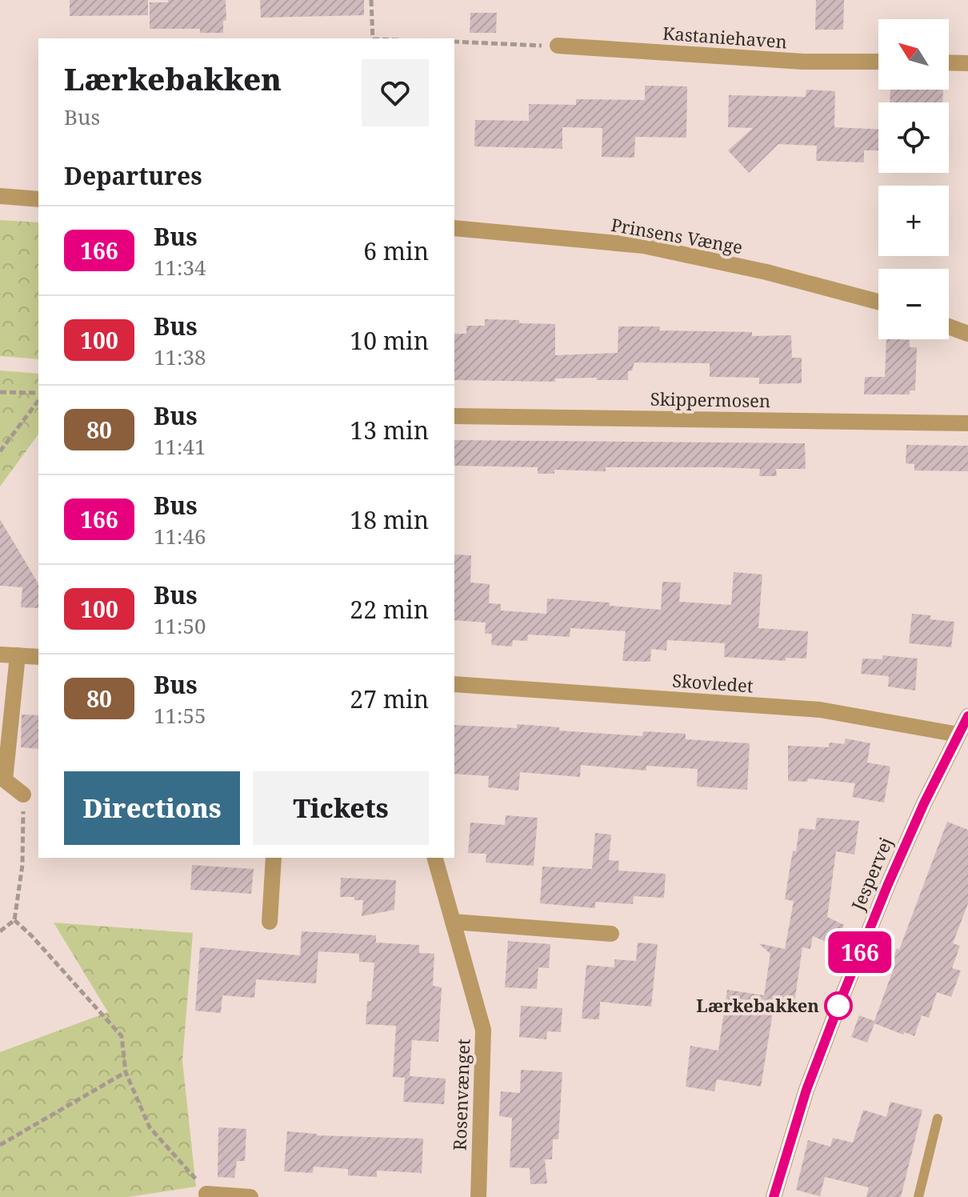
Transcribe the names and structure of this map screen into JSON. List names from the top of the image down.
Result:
{
  "streets": {
    "street": [
      "Kastaniehaven",
      "Prinsens Vænge",
      "Skippermosen",
      "Skovledet",
      "Jespervej",
      "Rosenvænget"
    ]
  },
  "crossings": [
    ["Skovledet", "Jespervej"]
  ],
  "places": ["Lærkebakken"],
  "lines": ["bus line 166"],
  "north": "top left",
  "page": {
    "on_map": "166",
    "map_buttons": ["+", "−"],
    "heading": [
      ["Lærkebakken", "Bus"],
      "Departures"
    ],
    "list": [
      {
        "mark": "166",
        "name": "Bus",
        "note": "11:34",
        "value": "6 min"
      },
      {
        "mark": "100",
        "name": "Bus",
        "note": "11:38",
        "value": "10 min"
      },
      {
        "mark": "80",
        "name": "Bus",
        "note": "11:41",
        "value": "13 min"
      },
      {
        "mark": "166",
        "name": "Bus",
        "note": "11:46",
        "value": "18 min"
      },
      {
        "mark": "100",
        "name": "Bus",
        "note": "11:50",
        "value": "22 min"
      },
      {
        "mark": "80",
        "name": "Bus",
        "note": "11:55",
        "value": "27 min"
      }
    ],
    "buttons": ["Directions", "Tickets"]
  }
}
